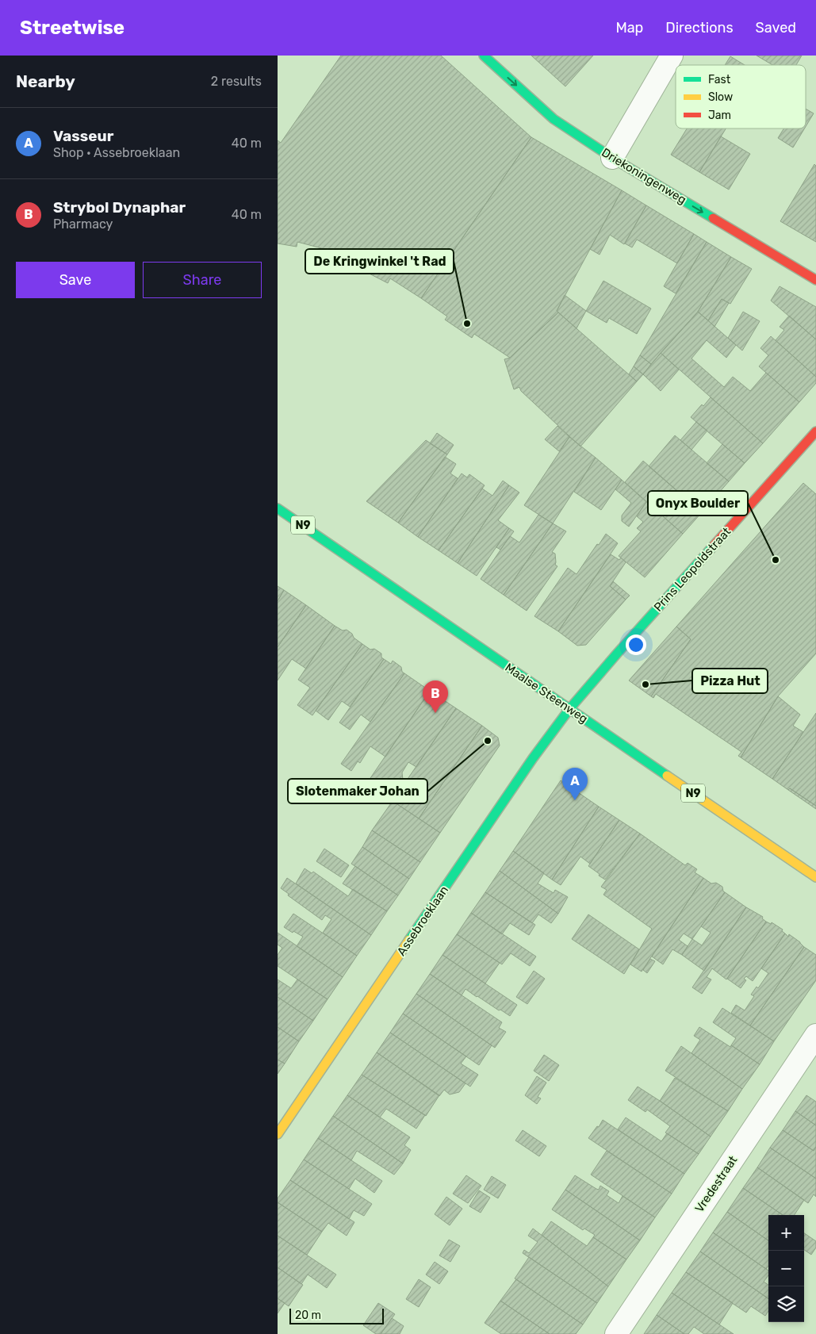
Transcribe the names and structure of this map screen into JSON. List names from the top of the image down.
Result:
{
  "streets": {
    "street": [
      "Driekoningenweg",
      "N9",
      "Prins Leopoldstraat",
      "Maalse Steenweg",
      "Assebroeklaan",
      "Vredestraat"
    ]
  },
  "crossings": [
    ["Prins Leopoldstraat", "Maalse Steenweg"],
    ["Prins Leopoldstraat", "Assebroeklaan"],
    ["Maalse Steenweg", "Assebroeklaan"]
  ],
  "one_way": ["Driekoningenweg"],
  "places": [
    "De Kringwinkel 't Rad",
    "Onyx Boulder",
    "Pizza Hut",
    "Slotenmaker Johan"
  ],
  "legend": ["Fast", "Slow", "Jam"],
  "scale_bar": "20 m",
  "page": {
    "header": "Streetwise",
    "nav": ["Map", "Directions", "Saved"],
    "heading": ["Nearby", "2 results"],
    "list": [
      {
        "mark": "A",
        "name": "Vasseur",
        "note": "Shop · Assebroeklaan",
        "value": "40 m"
      },
      {
        "mark": "B",
        "name": "Strybol Dynaphar",
        "note": "Pharmacy",
        "value": "40 m"
      }
    ],
    "buttons": ["Save", "Share"],
    "pins": ["B", "A"],
    "map_buttons": ["+", "−"],
    "scale": "20 m"
  }
}
